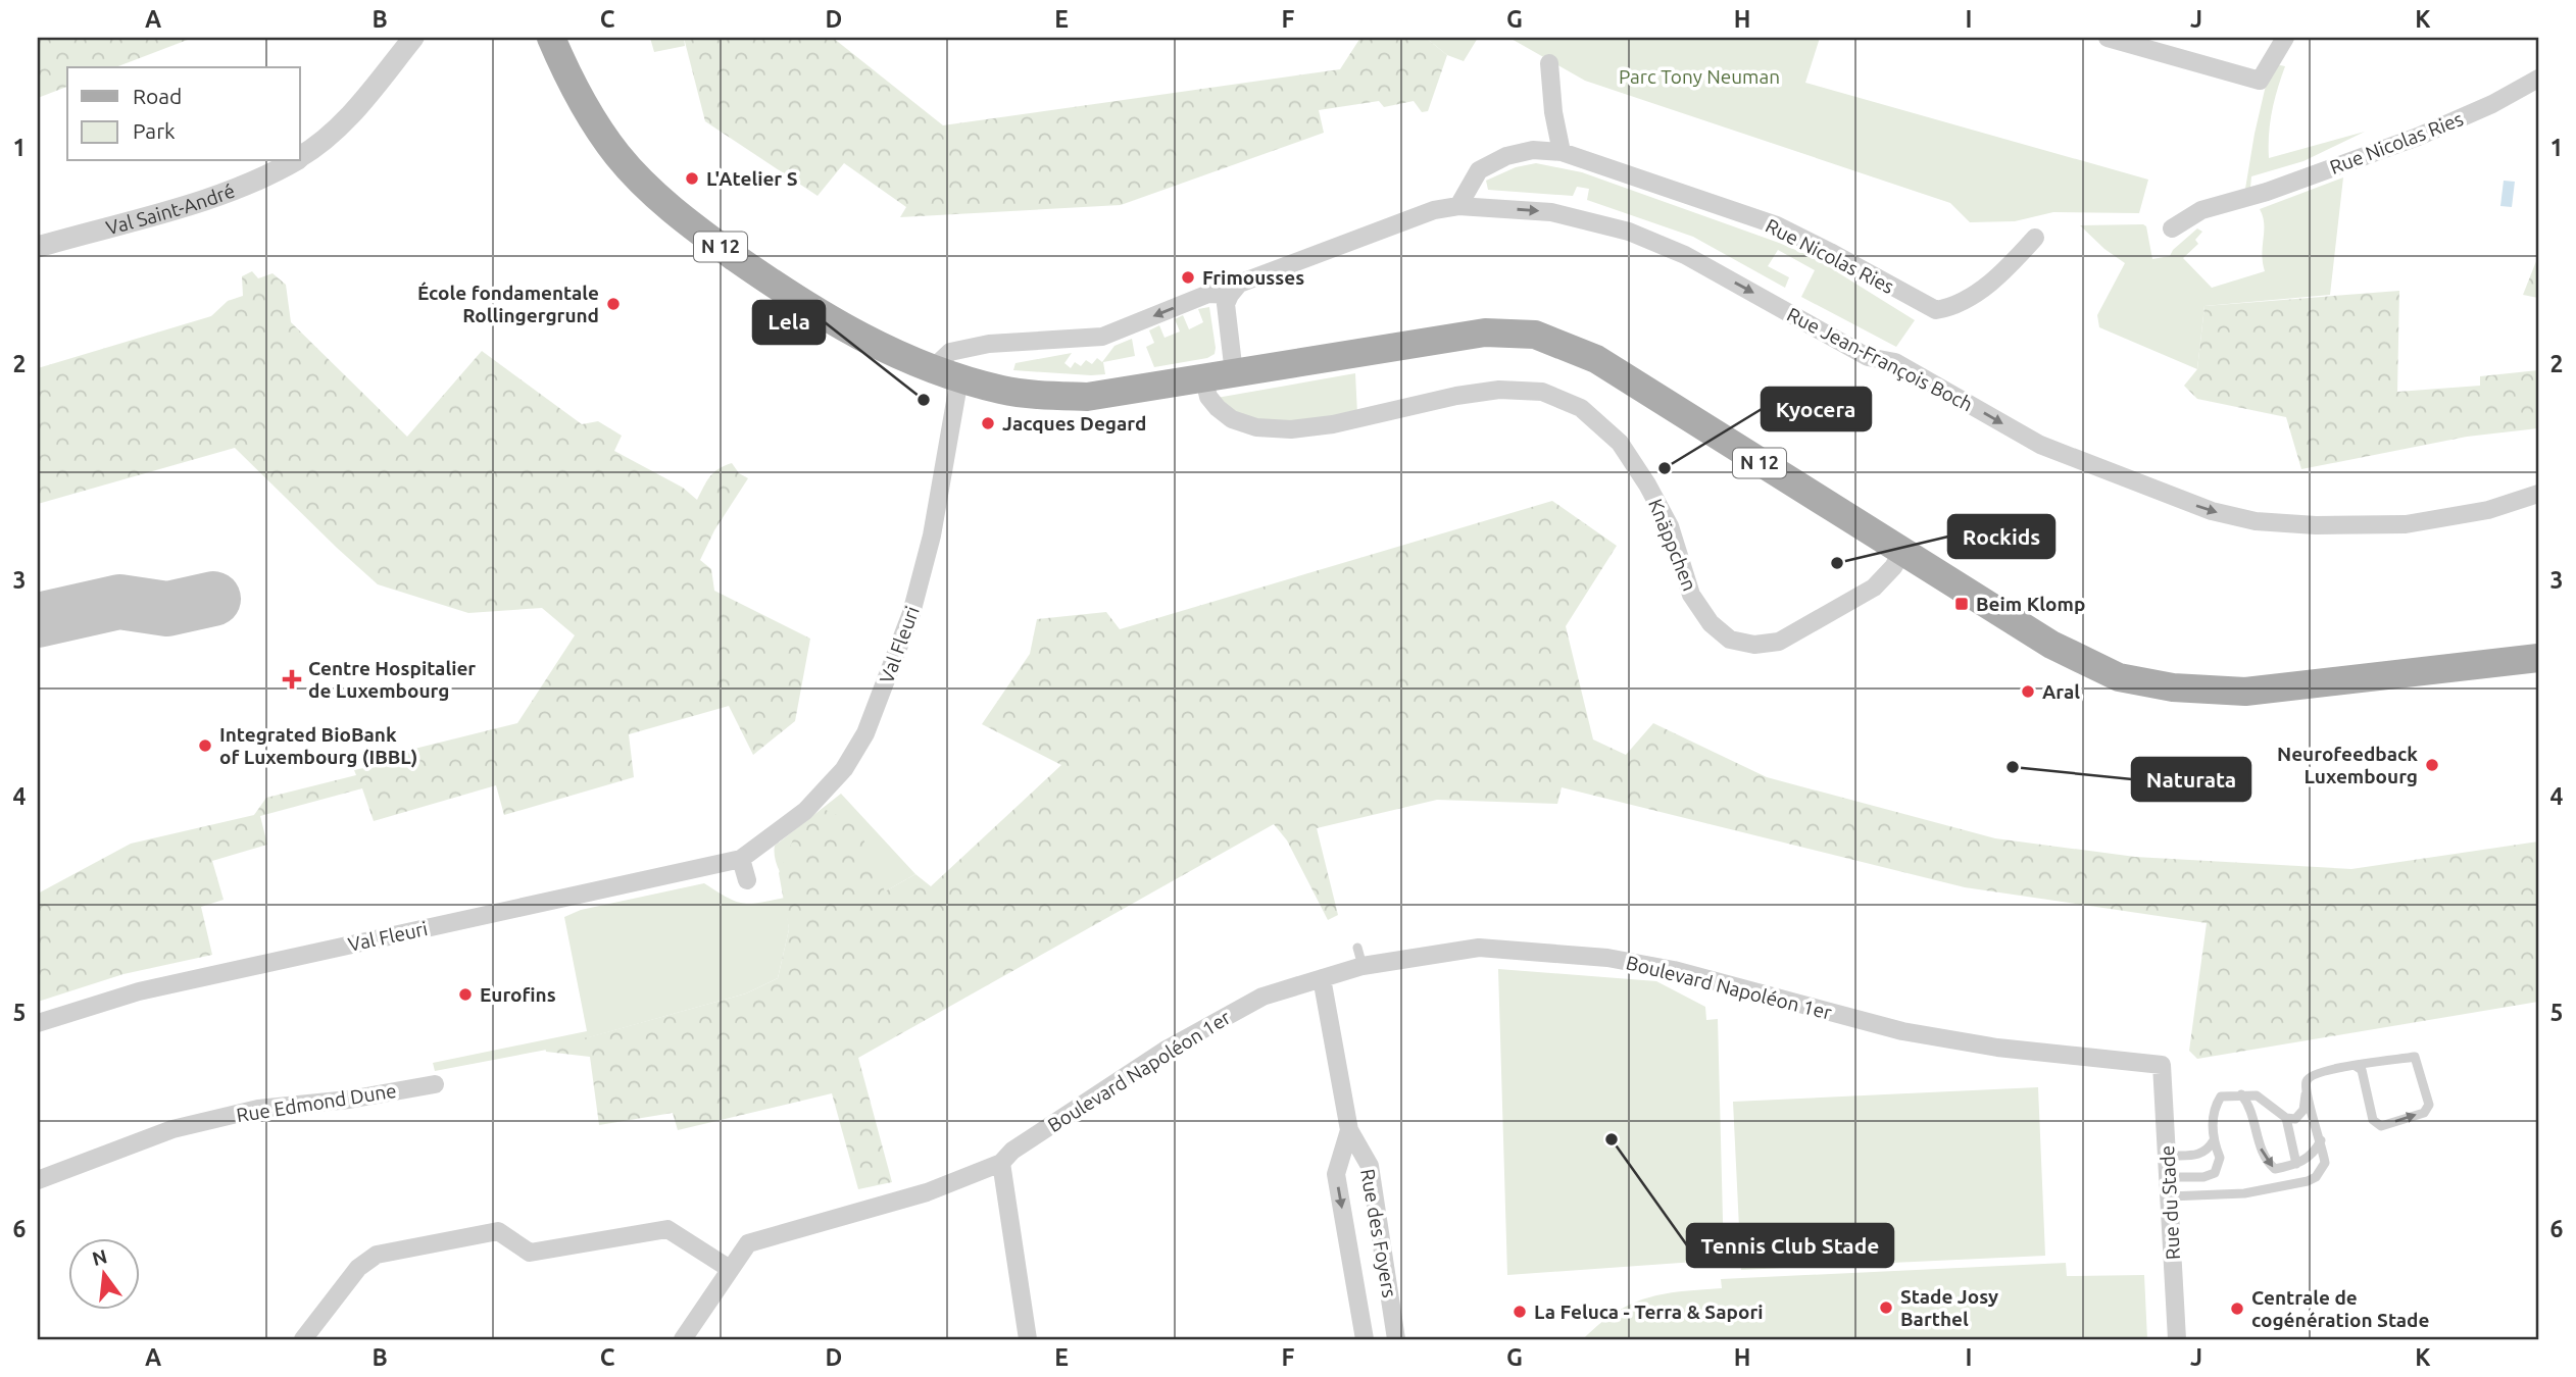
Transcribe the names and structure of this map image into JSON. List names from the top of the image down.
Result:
{
  "streets": {
    "main road": ["N 12"],
    "street": [
      "Rue Nicolas Ries",
      "Val Saint-André",
      "Rue Jean-François Boch",
      "Knäppchen",
      "Val Fleuri",
      "Boulevard Napoléon 1er",
      "Rue Edmond Dune",
      "Rue du Stade",
      "Rue des Foyers"
    ]
  },
  "crossings": [
    ["Rue Nicolas Ries", "Rue Jean-François Boch"],
    ["N 12", "Knäppchen"],
    ["N 12", "Val Fleuri"],
    ["Boulevard Napoléon 1er", "Rue du Stade"],
    ["Boulevard Napoléon 1er", "Rue des Foyers"]
  ],
  "one_way": ["Rue Jean-François Boch"],
  "parks": ["Parc Tony Neuman"],
  "places": {
    "other": [
      "L'Atelier S",
      "Frimousses",
      "École fondamentale Rollingergrund",
      "Lela",
      "Jacques Degard",
      "Kyocera",
      "Rockids",
      "Aral",
      "Integrated BioBank of Luxembourg (IBBL)",
      "Neurofeedback Luxembourg",
      "Naturata",
      "Eurofins",
      "Tennis Club Stade",
      "Stade Josy Barthel",
      "Centrale de cogénération Stade",
      "La Feluca - Terra & Sapori"
    ],
    "transit": ["Beim Klomp"],
    "health": ["Centre Hospitalier de Luxembourg"]
  },
  "legend": ["Road", "Park"],
  "north": "top",
  "grid": {
    "columns": [
      "A",
      "B",
      "C",
      "D",
      "E",
      "F",
      "G",
      "H",
      "I",
      "J",
      "K"
    ],
    "rows": [
      "1",
      "2",
      "3",
      "4",
      "5",
      "6"
    ]
  }
}
